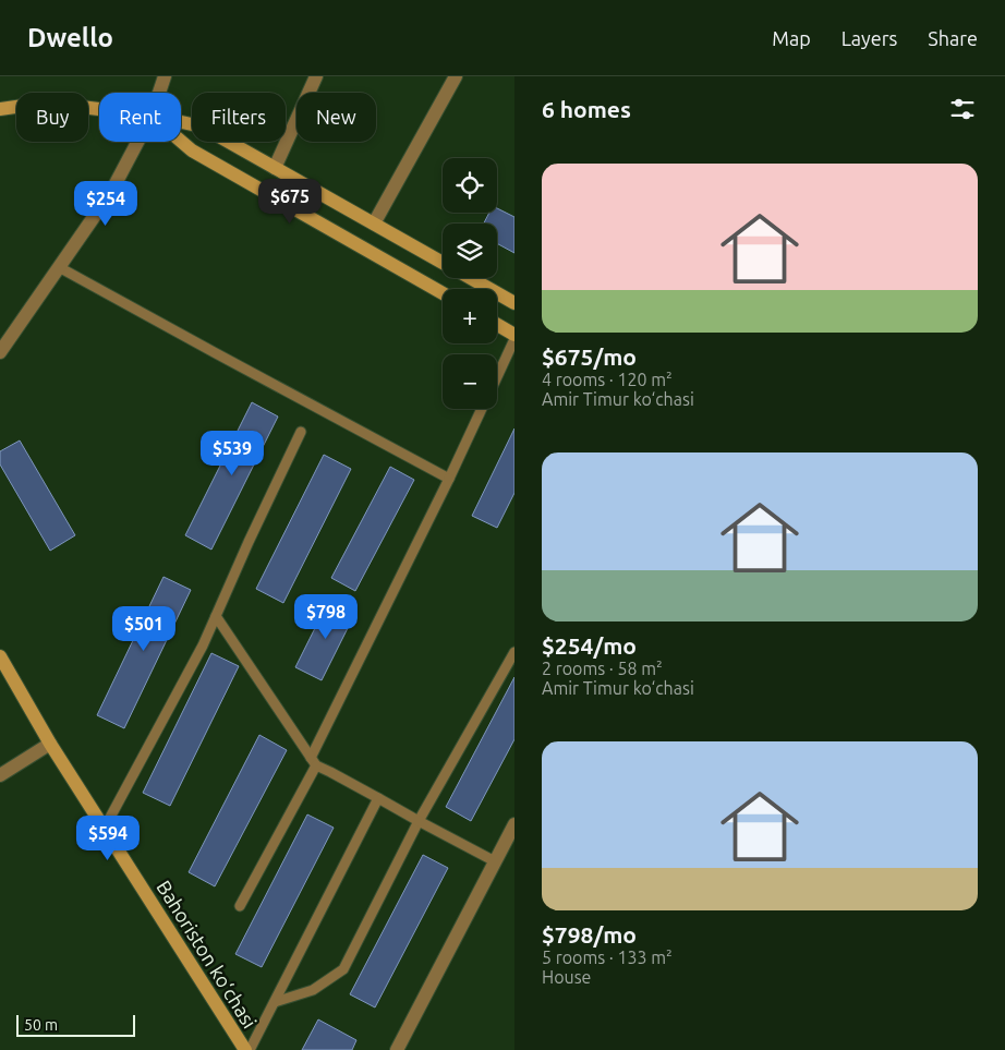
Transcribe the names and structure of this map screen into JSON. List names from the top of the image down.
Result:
{
  "streets": {
    "street": ["Bahoriston ko‘chasi"]
  },
  "scale_bar": "50 m",
  "page": {
    "header": "Dwello",
    "nav": ["Map", "Layers", "Share"],
    "heading": "6 homes",
    "chip": [
      "Buy",
      "Rent",
      "Filters",
      "New"
    ],
    "list": [
      {
        "name": "$675/mo",
        "note": "4 rooms · 120 m² · Amir Timur ko‘chasi"
      },
      {
        "name": "$254/mo",
        "note": "2 rooms · 58 m² · Amir Timur ko‘chasi"
      },
      {
        "name": "$798/mo",
        "note": "5 rooms · 133 m² · House"
      }
    ],
    "map_buttons": ["+", "−"],
    "price": [
      "$675",
      "$254",
      "$539",
      "$798",
      "$501",
      "$594"
    ],
    "scale": "50 m"
  }
}
